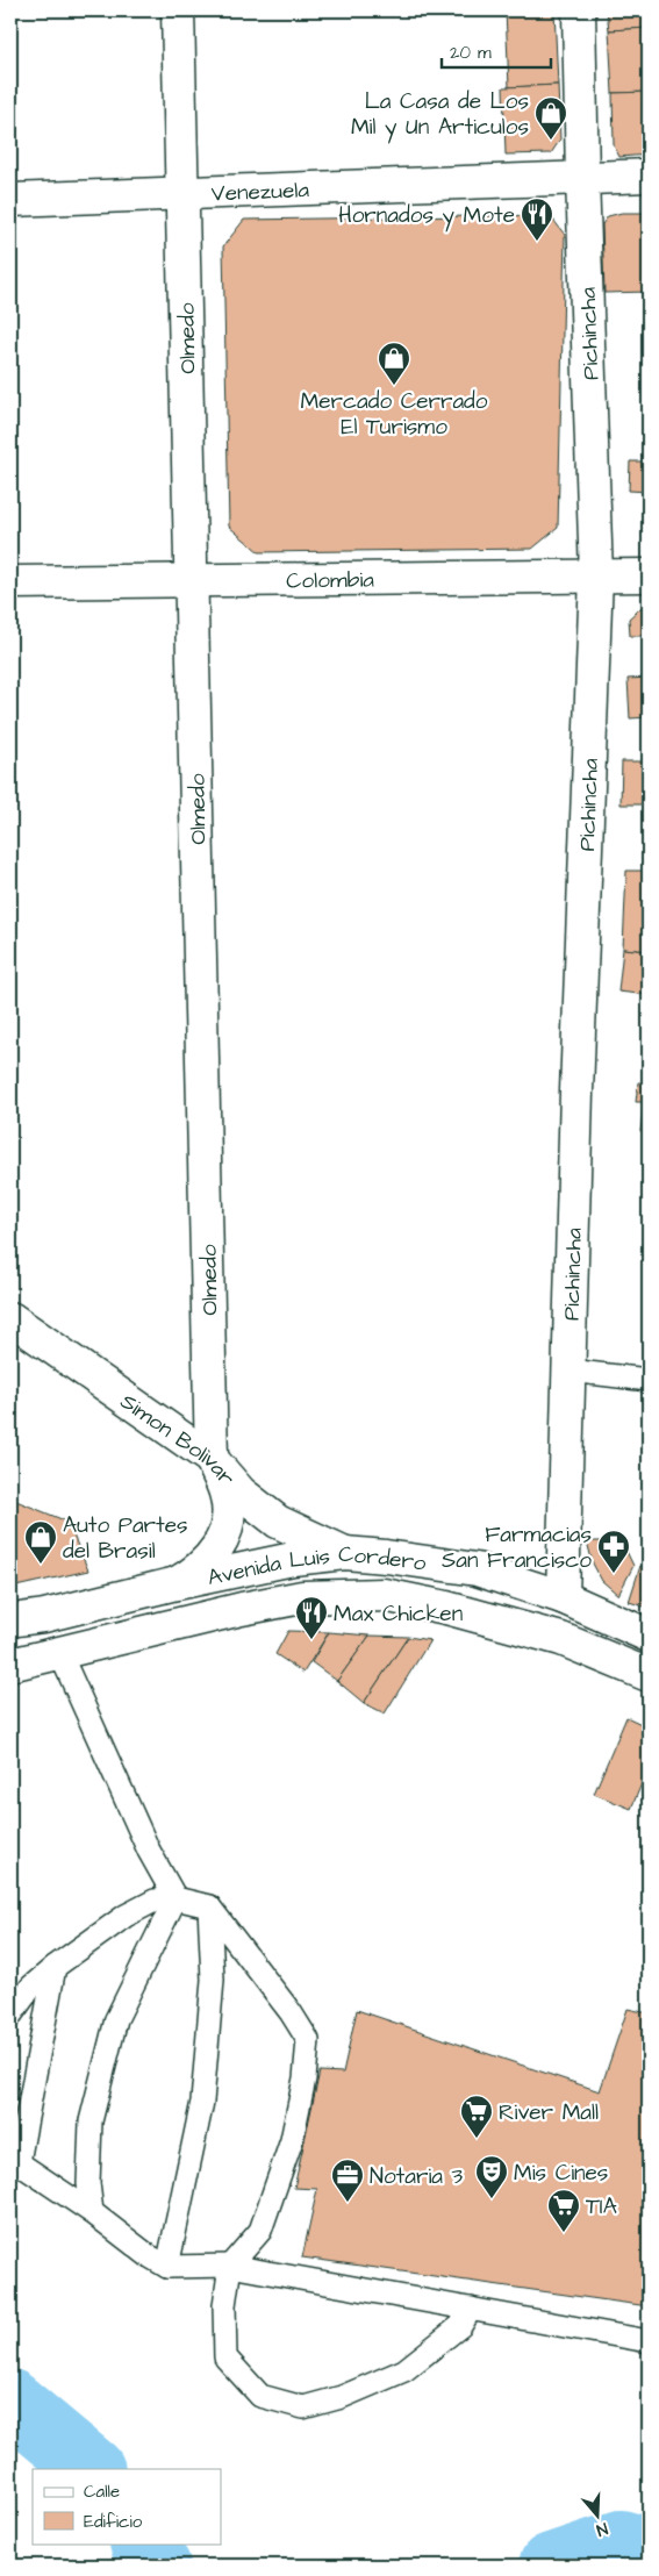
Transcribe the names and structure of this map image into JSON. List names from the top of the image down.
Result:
{
  "streets": {
    "street": [
      "Venezuela",
      "Pichincha",
      "Olmedo",
      "Colombia",
      "Simon Bolìvar",
      "Avenida Luis Cordero"
    ]
  },
  "crossings": [
    ["Venezuela", "Pichincha"],
    ["Venezuela", "Olmedo"],
    ["Pichincha", "Colombia"],
    ["Pichincha", "Avenida Luis Cordero"],
    ["Olmedo", "Colombia"],
    ["Olmedo", "Simon Bolìvar"],
    ["Olmedo", "Avenida Luis Cordero"],
    ["Simon Bolìvar", "Avenida Luis Cordero"]
  ],
  "places": {
    "shop": ["La Casa de Los Mil y Un Articulos", "Mercado Cerrado El Turismo", "Auto Partes del Brasil"],
    "restaurant": ["Hornados y Mote", "Max Chicken"],
    "pharmacy": ["Farmacias San Francisco"],
    "supermarket": ["River Mall", "TIA"],
    "theatre": ["Mis Cines"],
    "office": ["Notaria 3"]
  },
  "legend": ["Calle", "Edificio"],
  "scale_bar": "20 m",
  "north": "bottom"
}
